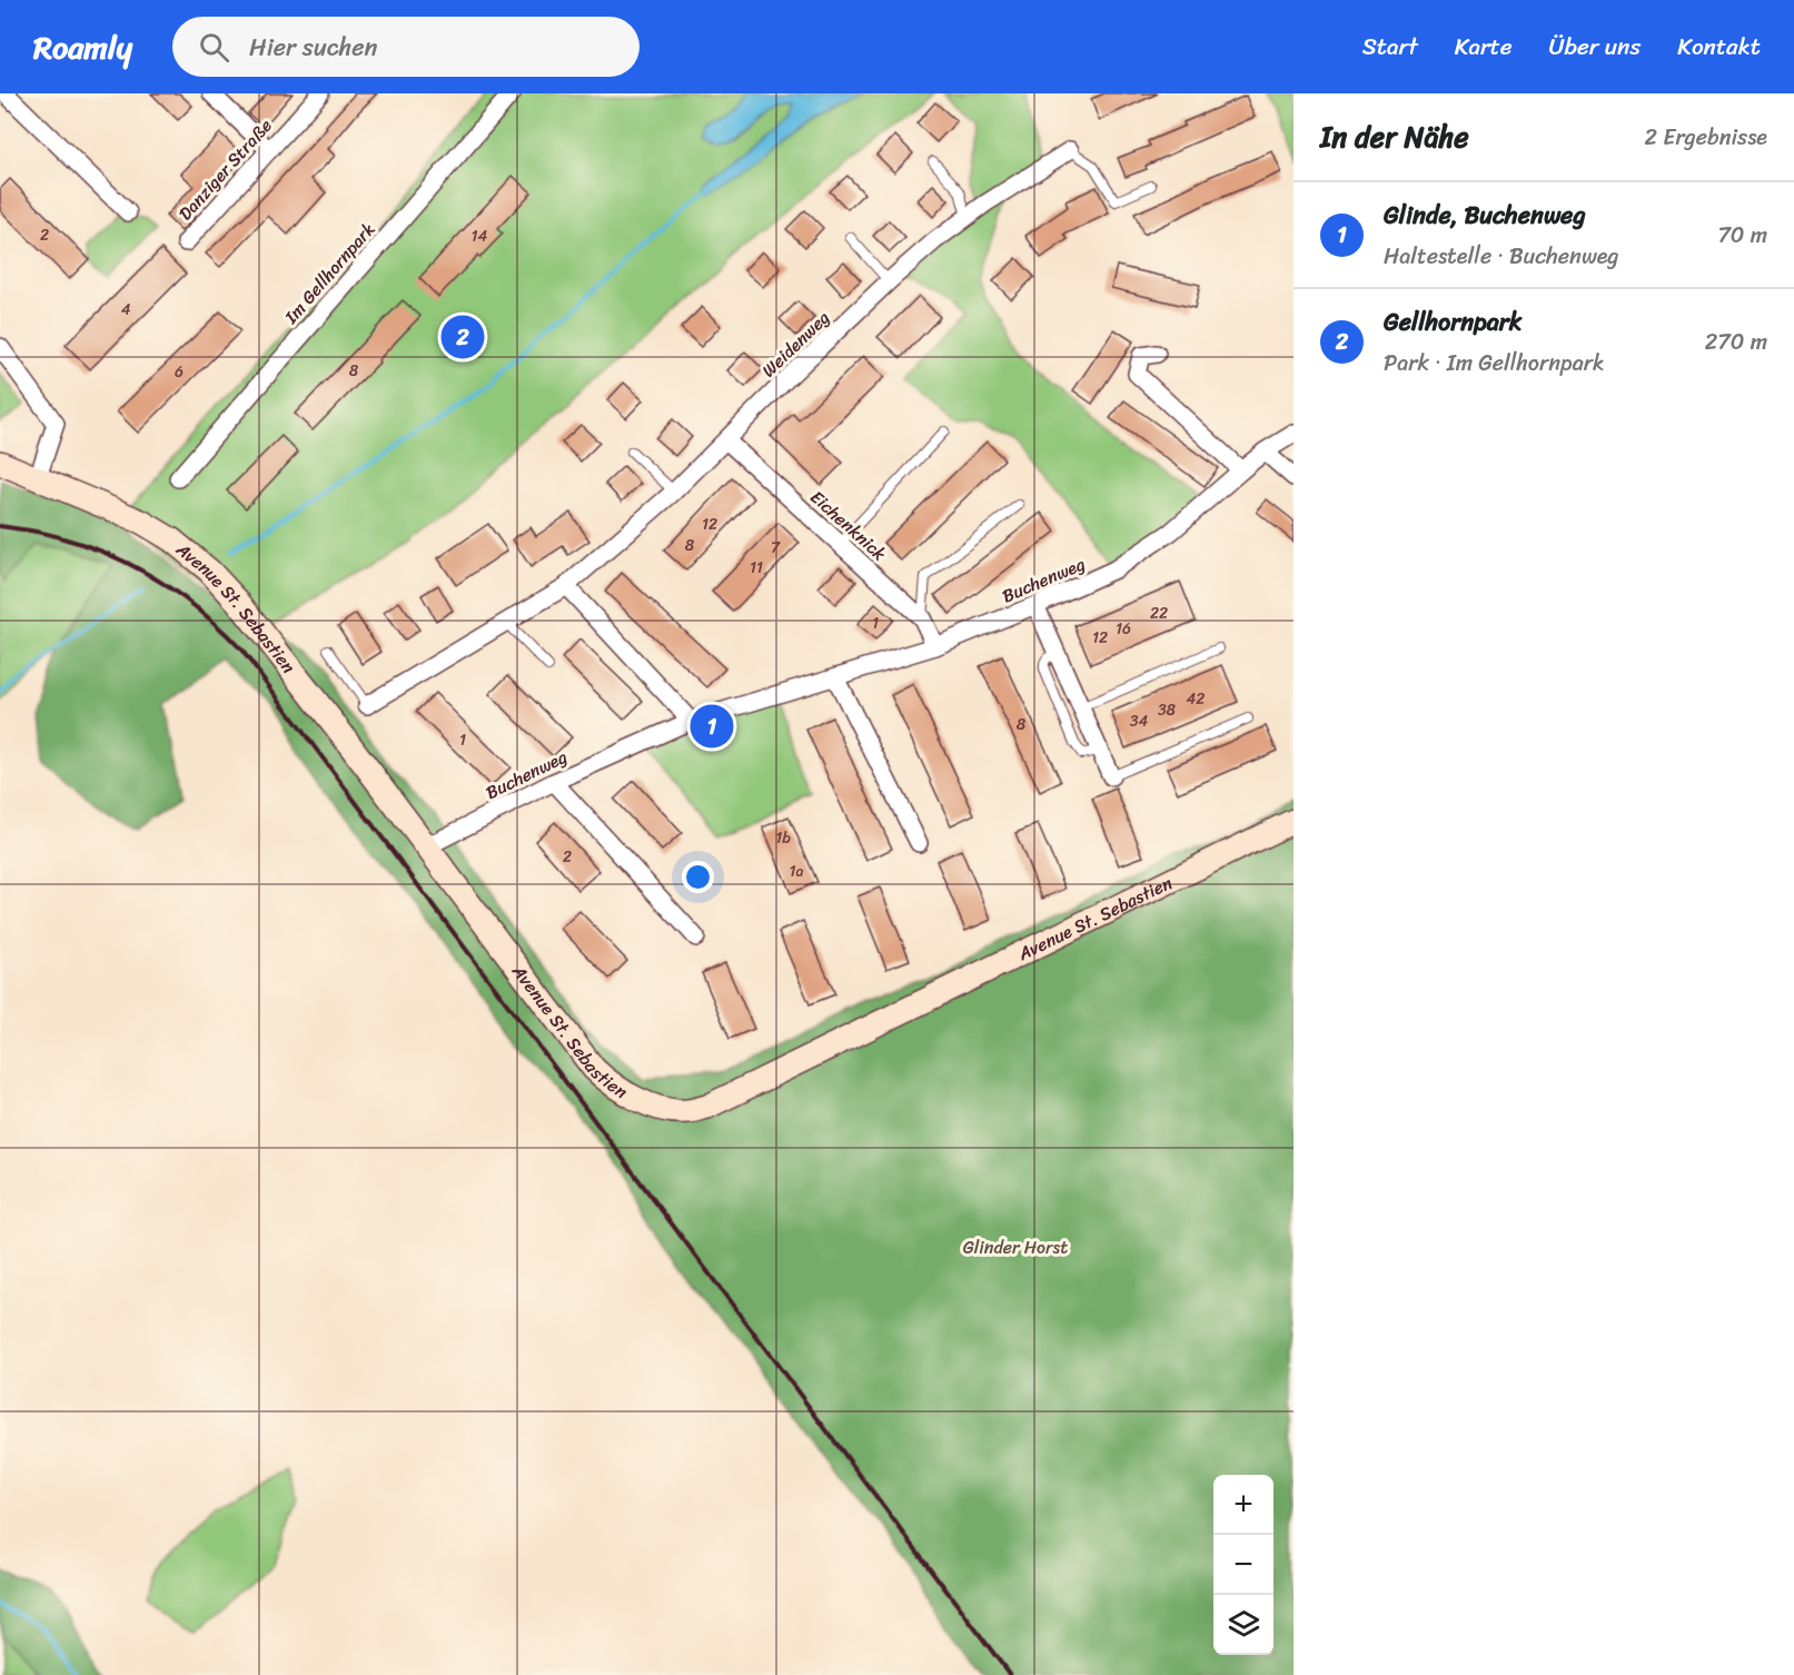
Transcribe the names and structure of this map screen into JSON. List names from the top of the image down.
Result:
{
  "streets": {
    "main road": ["Avenue St. Sebastien"],
    "street": [
      "Danziger Straße",
      "Im Gellhornpark",
      "Weidenweg",
      "Eichenknick",
      "Buchenweg"
    ]
  },
  "crossings": [
    ["Weidenweg", "Eichenknick"],
    ["Eichenknick", "Buchenweg"],
    ["Buchenweg", "Avenue St. Sebastien"]
  ],
  "parks": ["Glinder Horst"],
  "house_numbers": [
    "2",
    "14",
    "4",
    "8",
    "6",
    "12",
    "8",
    "7",
    "11",
    "22",
    "1",
    "16",
    "12",
    "42",
    "38",
    "34",
    "8",
    "1",
    "1b",
    "2",
    "1a"
  ],
  "page": {
    "header": "Roamly",
    "search": "Hier suchen",
    "nav": [
      "Start",
      "Karte",
      "Über uns",
      "Kontakt"
    ],
    "heading": ["In der Nähe", "2 Ergebnisse"],
    "list": [
      {
        "mark": "1",
        "name": "Glinde, Buchenweg",
        "note": "Haltestelle · Buchenweg",
        "value": "70 m"
      },
      {
        "mark": "2",
        "name": "Gellhornpark",
        "note": "Park · Im Gellhornpark",
        "value": "270 m"
      }
    ],
    "pins": ["2", "1"],
    "map_buttons": ["+", "−"]
  }
}
